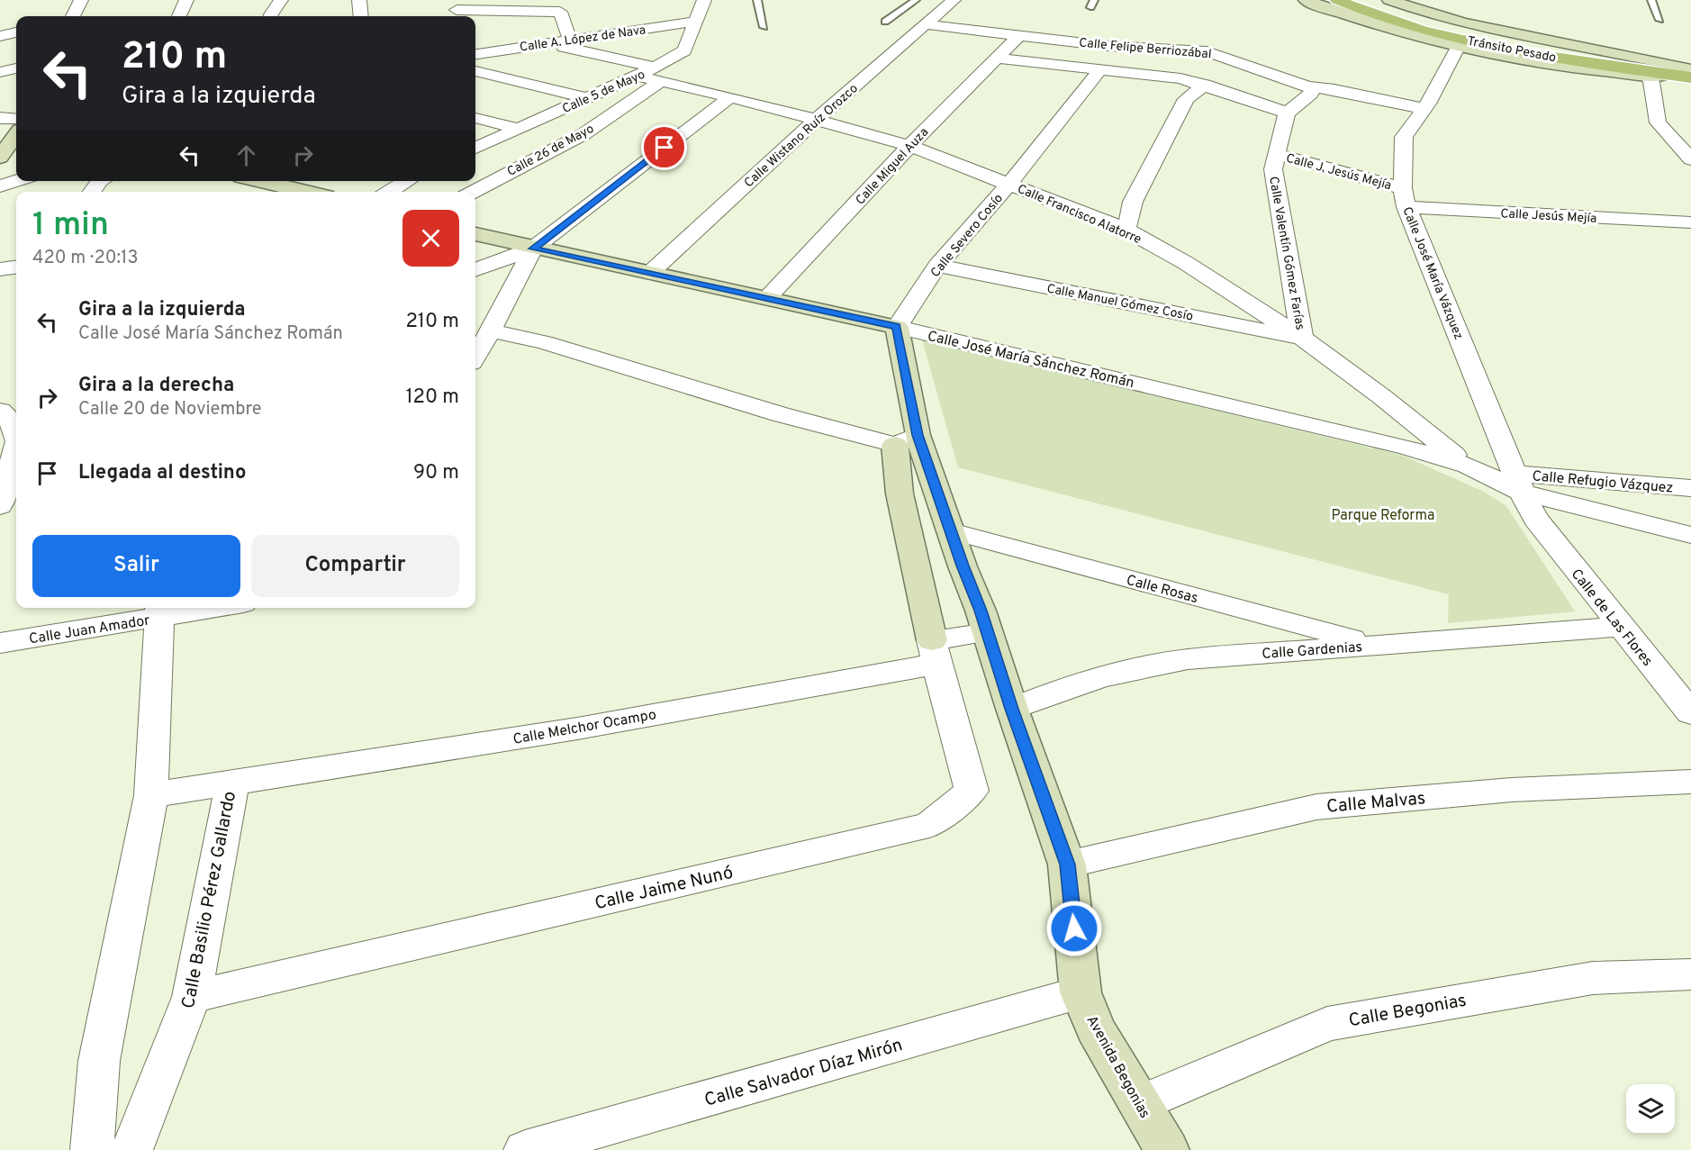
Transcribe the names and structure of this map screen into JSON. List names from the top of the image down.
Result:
{
  "streets": {
    "main road": ["Tránsito Pesado"],
    "street": [
      "Calle A. López de Nava",
      "Calle Felipe Berriozábal",
      "Calle 5 de Mayo",
      "Calle Wistano Ruíz Orozco",
      "Calle 26 de Mayo",
      "Calle Miguel Auza",
      "Calle J. Jesús Mejía",
      "Calle Francisco Alatorre",
      "Calle Jesús Mejía",
      "Calle Severo Cosío",
      "Calle Valentín Gómez Farías",
      "Calle José María Vázquez",
      "Calle Manuel Gómez Cosío",
      "Calle José María Sánchez Román",
      "Calle Refugio Vázquez",
      "Calle Rosas",
      "Calle de Las Flores",
      "Calle Juan Amador",
      "Calle Gardenias",
      "Calle Melchor Ocampo",
      "Calle Malvas",
      "Calle Jaime Nunó",
      "Calle Basilio Pérez Gallardo",
      "Calle Begonias",
      "Avenida Begonias",
      "Calle Salvador Díaz Mirón"
    ]
  },
  "crossings": [
    ["Calle A. López de Nava", "Calle 5 de Mayo"],
    ["Calle A. López de Nava", "Calle Francisco Alatorre"],
    ["Calle Felipe Berriozábal", "Calle Wistano Ruíz Orozco"],
    ["Calle Felipe Berriozábal", "Calle Miguel Auza"],
    ["Calle Felipe Berriozábal", "Calle José María Vázquez"],
    ["Calle 5 de Mayo", "Calle 26 de Mayo"],
    ["Calle 5 de Mayo", "Calle Francisco Alatorre"],
    ["Calle Wistano Ruíz Orozco", "Calle Francisco Alatorre"],
    ["Calle Wistano Ruíz Orozco", "Calle José María Sánchez Román"],
    ["Calle 26 de Mayo", "Calle Francisco Alatorre"],
    ["Calle Miguel Auza", "Calle Francisco Alatorre"],
    ["Calle Miguel Auza", "Calle José María Sánchez Román"],
    ["Calle J. Jesús Mejía", "Calle Jesús Mejía"],
    ["Calle J. Jesús Mejía", "Calle Valentín Gómez Farías"],
    ["Calle J. Jesús Mejía", "Calle José María Vázquez"],
    ["Calle Francisco Alatorre", "Calle Severo Cosío"],
    ["Calle Francisco Alatorre", "Calle Valentín Gómez Farías"],
    ["Calle Francisco Alatorre", "Calle Manuel Gómez Cosío"],
    ["Calle Francisco Alatorre", "Calle José María Sánchez Román"],
    ["Calle Jesús Mejía", "Calle José María Vázquez"],
    ["Calle Severo Cosío", "Calle Manuel Gómez Cosío"],
    ["Calle Severo Cosío", "Calle José María Sánchez Román"],
    ["Calle Severo Cosío", "Avenida Begonias"],
    ["Calle Valentín Gómez Farías", "Calle Manuel Gómez Cosío"],
    ["Calle José María Vázquez", "Calle José María Sánchez Román"],
    ["Calle José María Vázquez", "Calle Refugio Vázquez"],
    ["Calle José María Vázquez", "Calle de Las Flores"],
    ["Calle José María Sánchez Román", "Calle Refugio Vázquez"],
    ["Calle José María Sánchez Román", "Calle de Las Flores"],
    ["Calle José María Sánchez Román", "Avenida Begonias"],
    ["Calle Refugio Vázquez", "Calle de Las Flores"],
    ["Calle Rosas", "Calle Gardenias"],
    ["Calle Rosas", "Avenida Begonias"],
    ["Calle de Las Flores", "Calle Gardenias"],
    ["Calle Gardenias", "Avenida Begonias"],
    ["Calle Melchor Ocampo", "Calle Jaime Nunó"],
    ["Calle Melchor Ocampo", "Calle Basilio Pérez Gallardo"],
    ["Calle Melchor Ocampo", "Avenida Begonias"],
    ["Calle Malvas", "Avenida Begonias"],
    ["Calle Jaime Nunó", "Calle Basilio Pérez Gallardo"],
    ["Calle Begonias", "Avenida Begonias"],
    ["Avenida Begonias", "Calle Salvador Díaz Mirón"]
  ],
  "parks": ["Parque Reforma"],
  "page": {
    "turn": ["210 m", "Gira a la izquierda"],
    "heading": ["1 min", "420 m · 20:13"],
    "list": [
      {
        "name": "Gira a la izquierda",
        "note": "Calle José María Sánchez Román",
        "value": "210 m"
      },
      {
        "name": "Gira a la derecha",
        "note": "Calle 20 de Noviembre",
        "value": "120 m"
      },
      {
        "name": "Llegada al destino",
        "value": "90 m"
      }
    ],
    "buttons": ["Salir", "Compartir"]
  }
}
